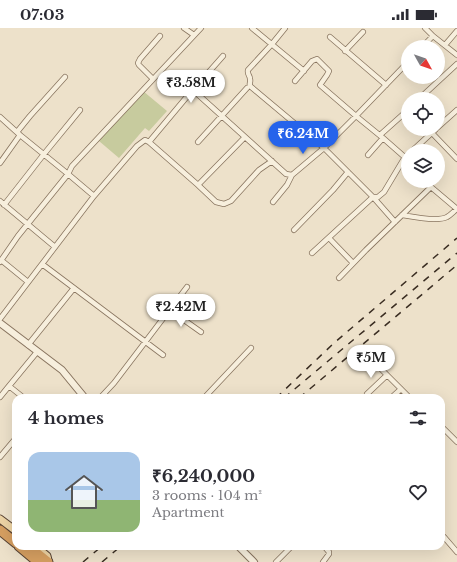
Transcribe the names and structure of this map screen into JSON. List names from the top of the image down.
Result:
{
  "north": "bottom right",
  "page": {
    "status": "07:03",
    "price": [
      "₹3.58M",
      "₹6.24M",
      "₹2.42M",
      "₹5M"
    ],
    "heading": "4 homes",
    "list": [
      {
        "name": "₹6,240,000",
        "note": "3 rooms · 104 m² · Apartment"
      }
    ]
  }
}
